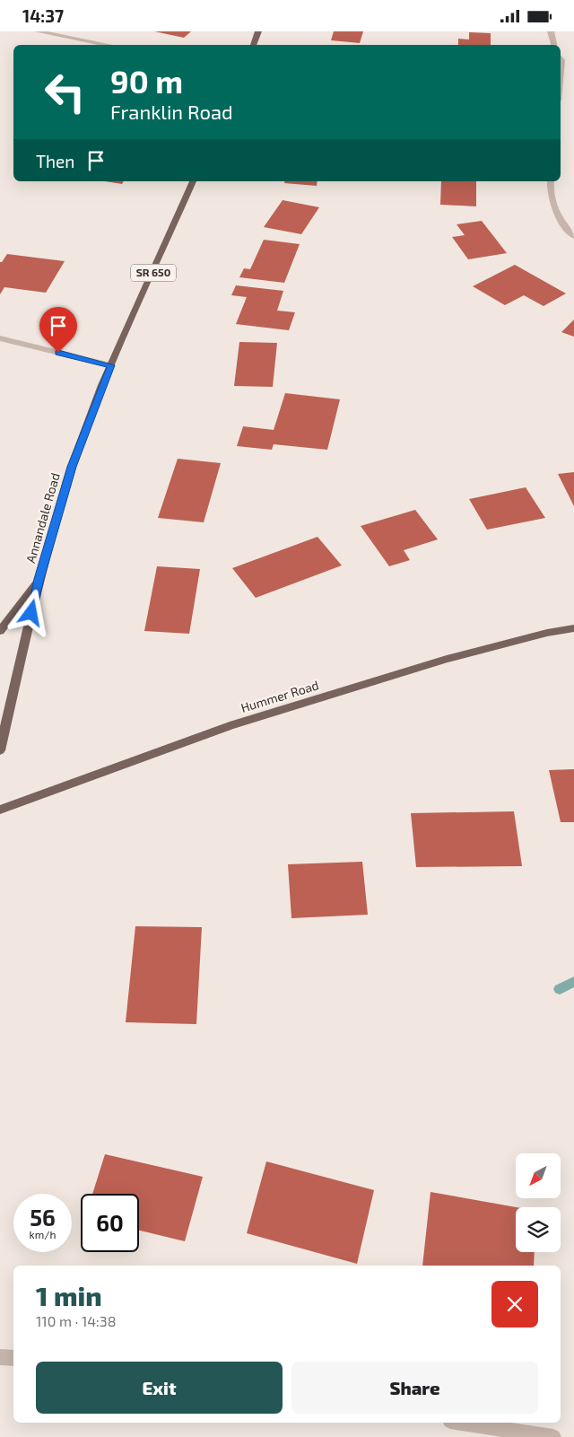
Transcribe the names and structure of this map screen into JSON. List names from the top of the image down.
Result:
{
  "streets": {
    "main road": ["SR 650", "Annandale Road", "Hummer Road"]
  },
  "north": "bottom left",
  "page": {
    "status": "14:37",
    "turn": ["90 m", "Franklin Road"],
    "then": "Then",
    "speed": "56 km/h",
    "limit": "60",
    "heading": ["1 min", "110 m · 14:38"],
    "buttons": ["Exit", "Share"]
  }
}
